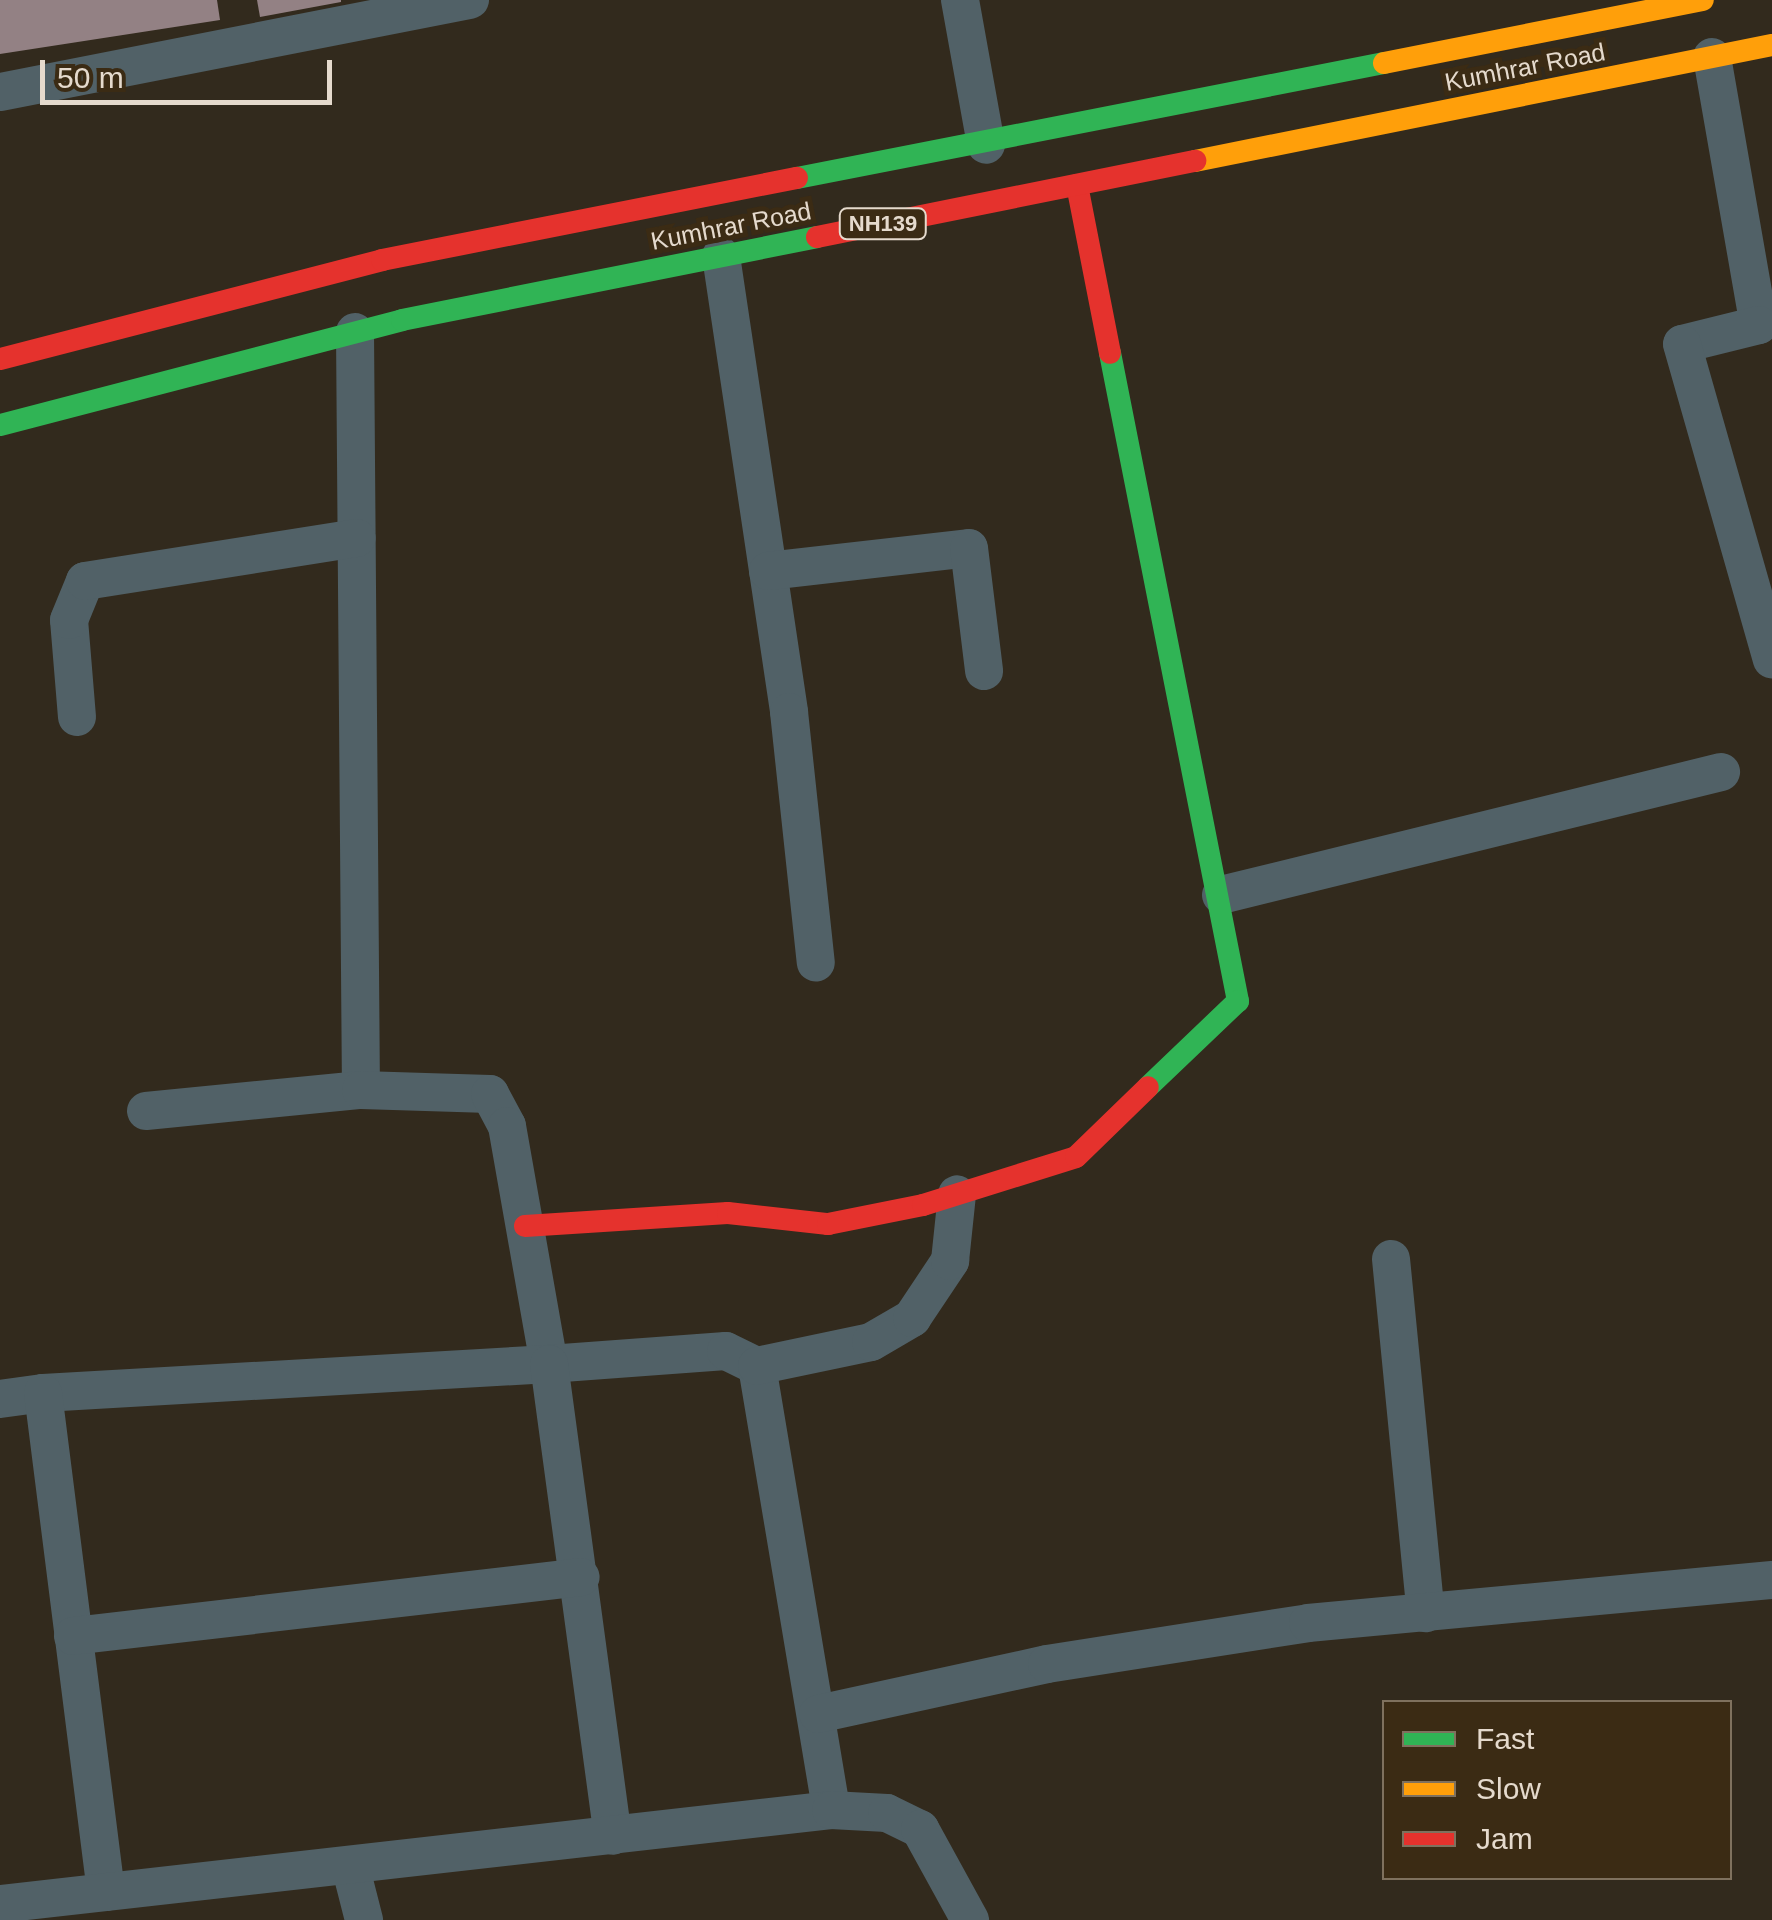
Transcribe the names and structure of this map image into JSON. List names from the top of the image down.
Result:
{
  "streets": {
    "main road": ["Kumhrar Road", "NH139"]
  },
  "legend": ["Fast", "Slow", "Jam"],
  "scale_bar": "50 m"
}
